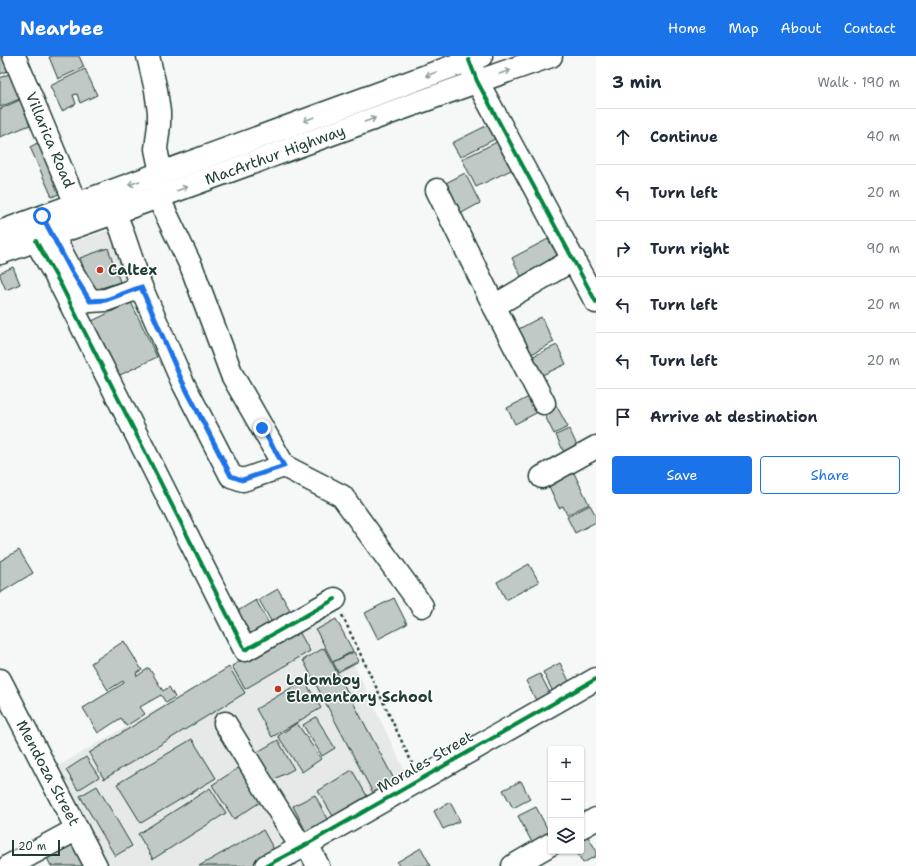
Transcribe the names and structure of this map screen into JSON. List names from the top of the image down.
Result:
{
  "streets": {
    "main road": [
      "Villarica Road",
      "MacArthur Highway",
      "Morales Street",
      "Mendoza Street"
    ]
  },
  "crossings": [
    ["Villarica Road", "MacArthur Highway"]
  ],
  "places": ["Caltex", "Lolomboy Elementary School"],
  "scale_bar": "20 m",
  "page": {
    "header": "Nearbee",
    "nav": [
      "Home",
      "Map",
      "About",
      "Contact"
    ],
    "heading": ["3 min", "Walk · 190 m"],
    "list": [
      ["Continue", "40 m"],
      ["Turn left", "20 m"],
      ["Turn right", "90 m"],
      ["Turn left", "20 m"],
      ["Turn left", "20 m"],
      "Arrive at destination"
    ],
    "buttons": ["Save", "Share"],
    "map_buttons": ["+", "−"],
    "scale": "20 m"
  }
}
